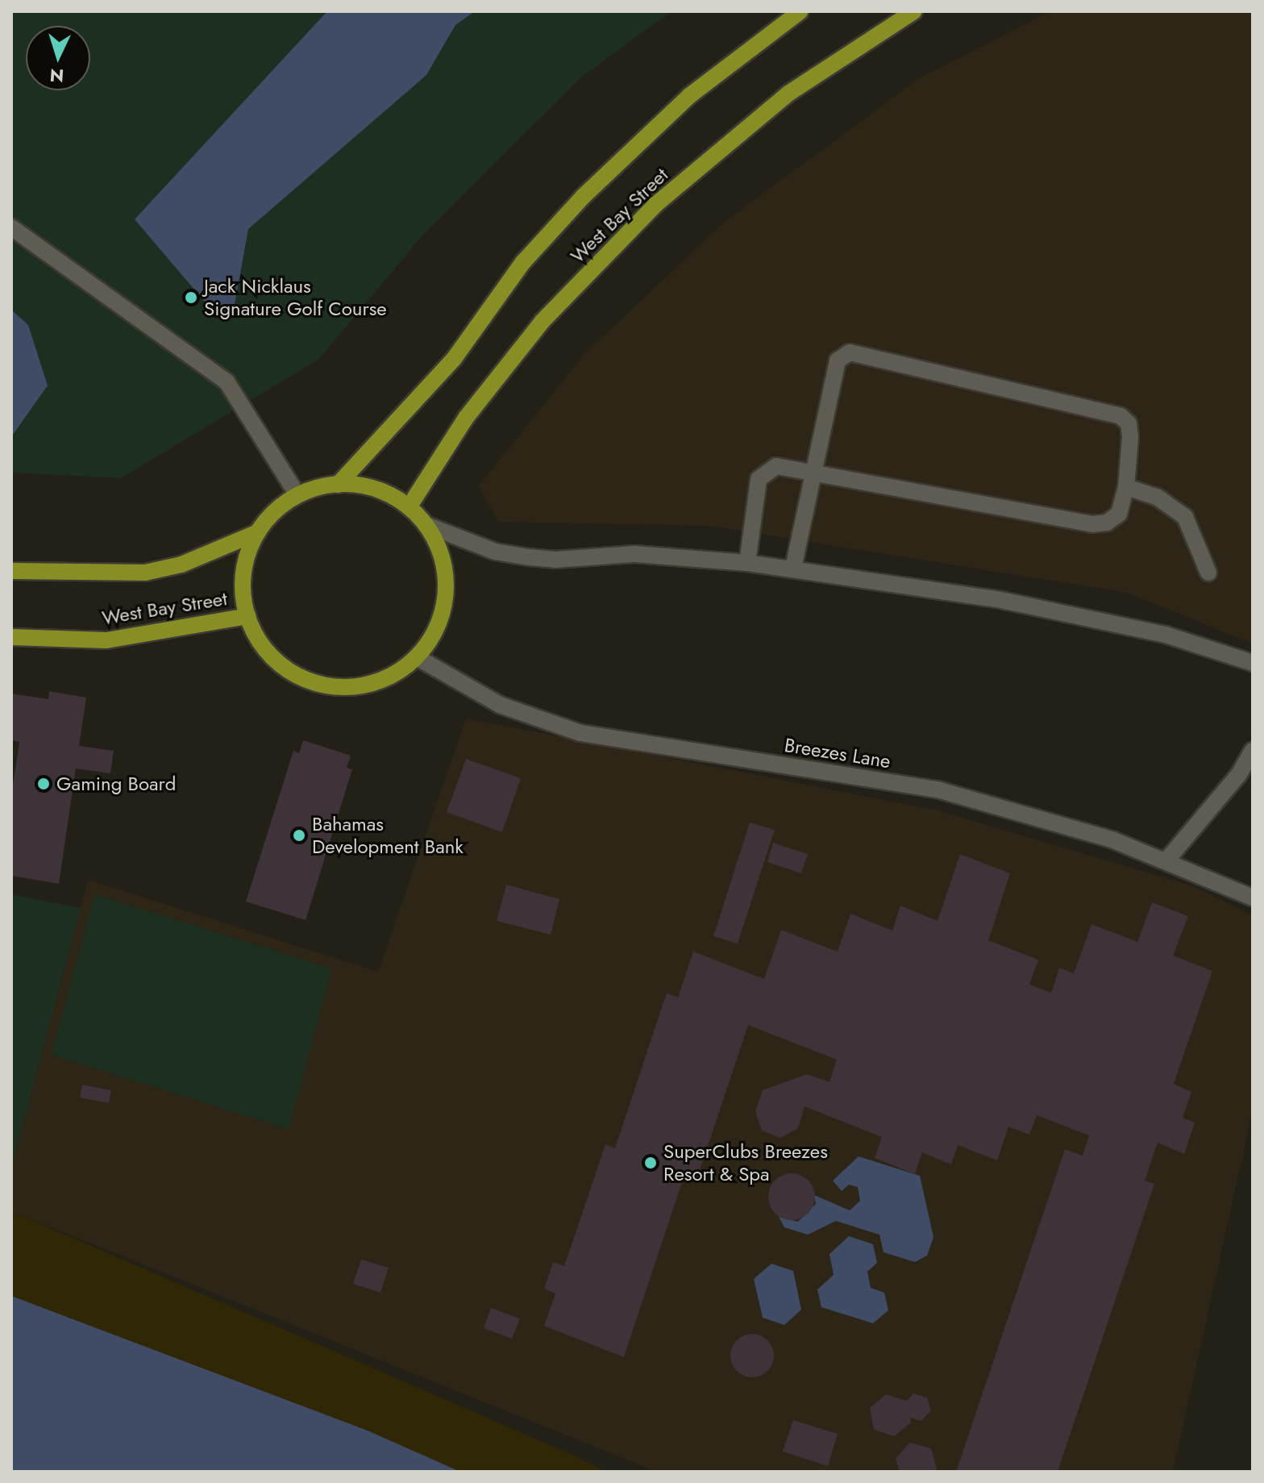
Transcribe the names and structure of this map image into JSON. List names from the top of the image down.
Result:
{
  "streets": {
    "main road": ["West Bay Street"],
    "lane": ["Breezes Lane"]
  },
  "crossings": [
    ["West Bay Street", "Breezes Lane"]
  ],
  "places": [
    "Jack Nicklaus Signature Golf Course",
    "Gaming Board",
    "Bahamas Development Bank",
    "SuperClubs Breezes Resort & Spa"
  ],
  "north": "bottom"
}
